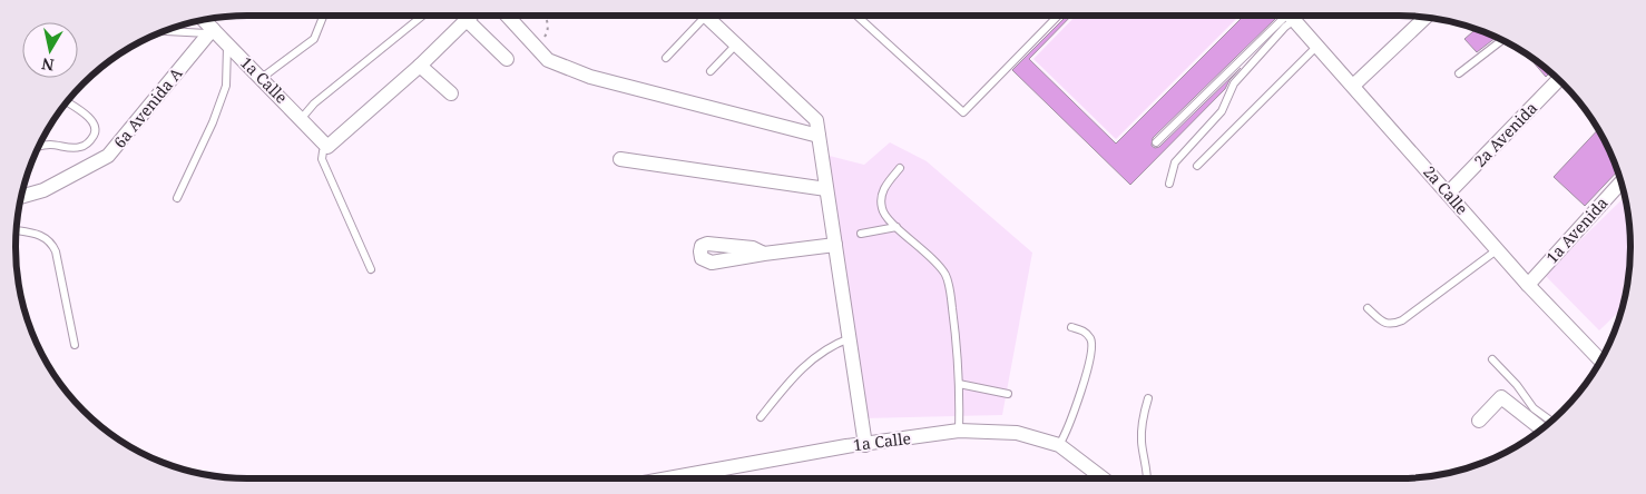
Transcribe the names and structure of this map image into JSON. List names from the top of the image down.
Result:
{
  "streets": {
    "street": [
      "1a Calle",
      "6a Avenida A",
      "2a Avenida",
      "2a Calle",
      "1a Avenida"
    ]
  },
  "crossings": [
    ["1a Calle", "6a Avenida A"],
    ["2a Avenida", "2a Calle"],
    ["2a Calle", "1a Avenida"]
  ],
  "north": "bottom"
}
